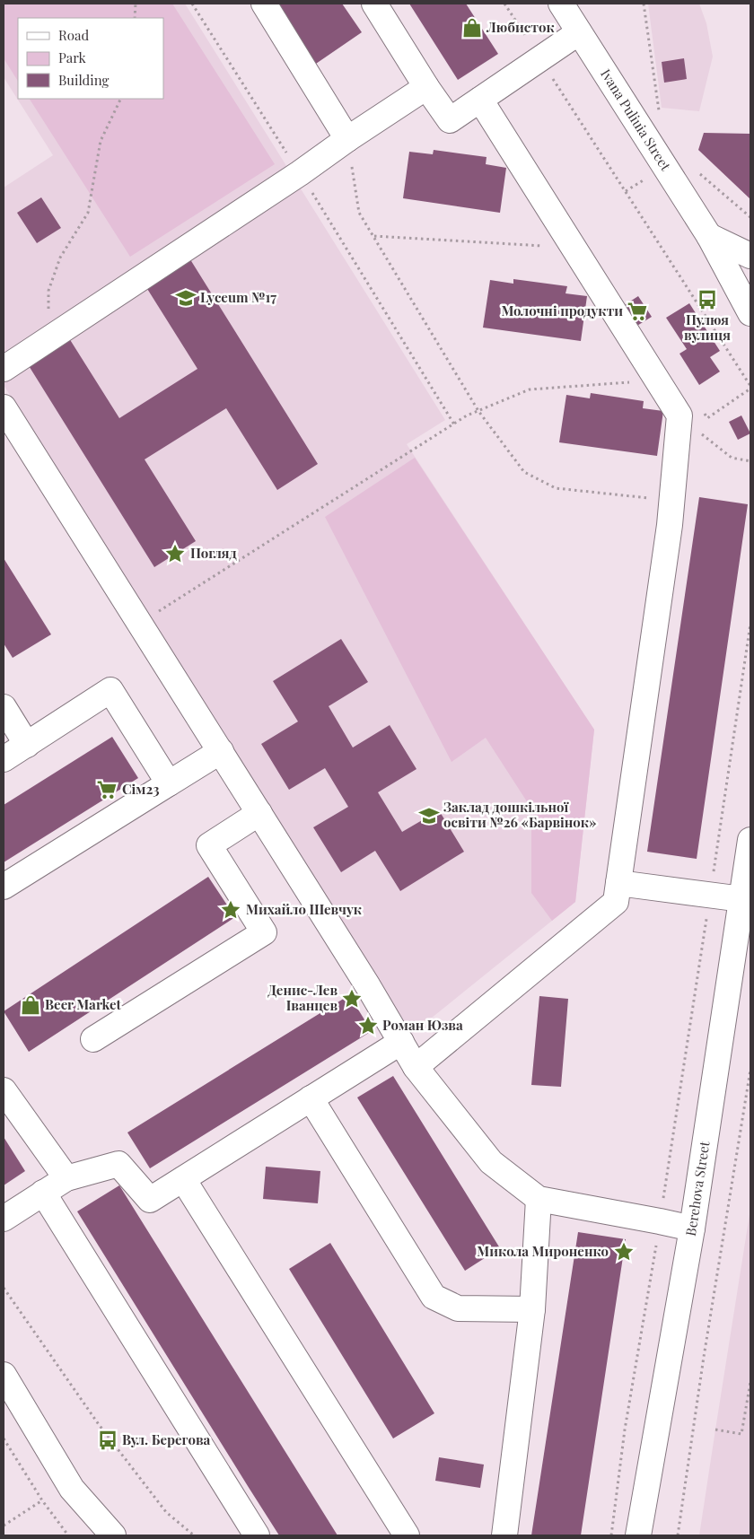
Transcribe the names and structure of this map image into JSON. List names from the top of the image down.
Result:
{
  "streets": {
    "street": ["Ivana Puliuia Street", "Berehova Street"]
  },
  "places": {
    "shop": ["Любисток", "Beer Market"],
    "school or university": ["Lyceum №17", "Заклад дошкільної освіти №26 «Барвінок»"],
    "bus stop": ["Пулюя вулиця", "Вул. Берегова"],
    "supermarket": ["Молочні продукти", "Сім23"],
    "place": [
      "Погляд",
      "Михайло Шевчук",
      "Денис-Лев Іванцев",
      "Роман Юзва",
      "Микола Мироненко"
    ]
  },
  "legend": ["Road", "Park", "Building"]
}
